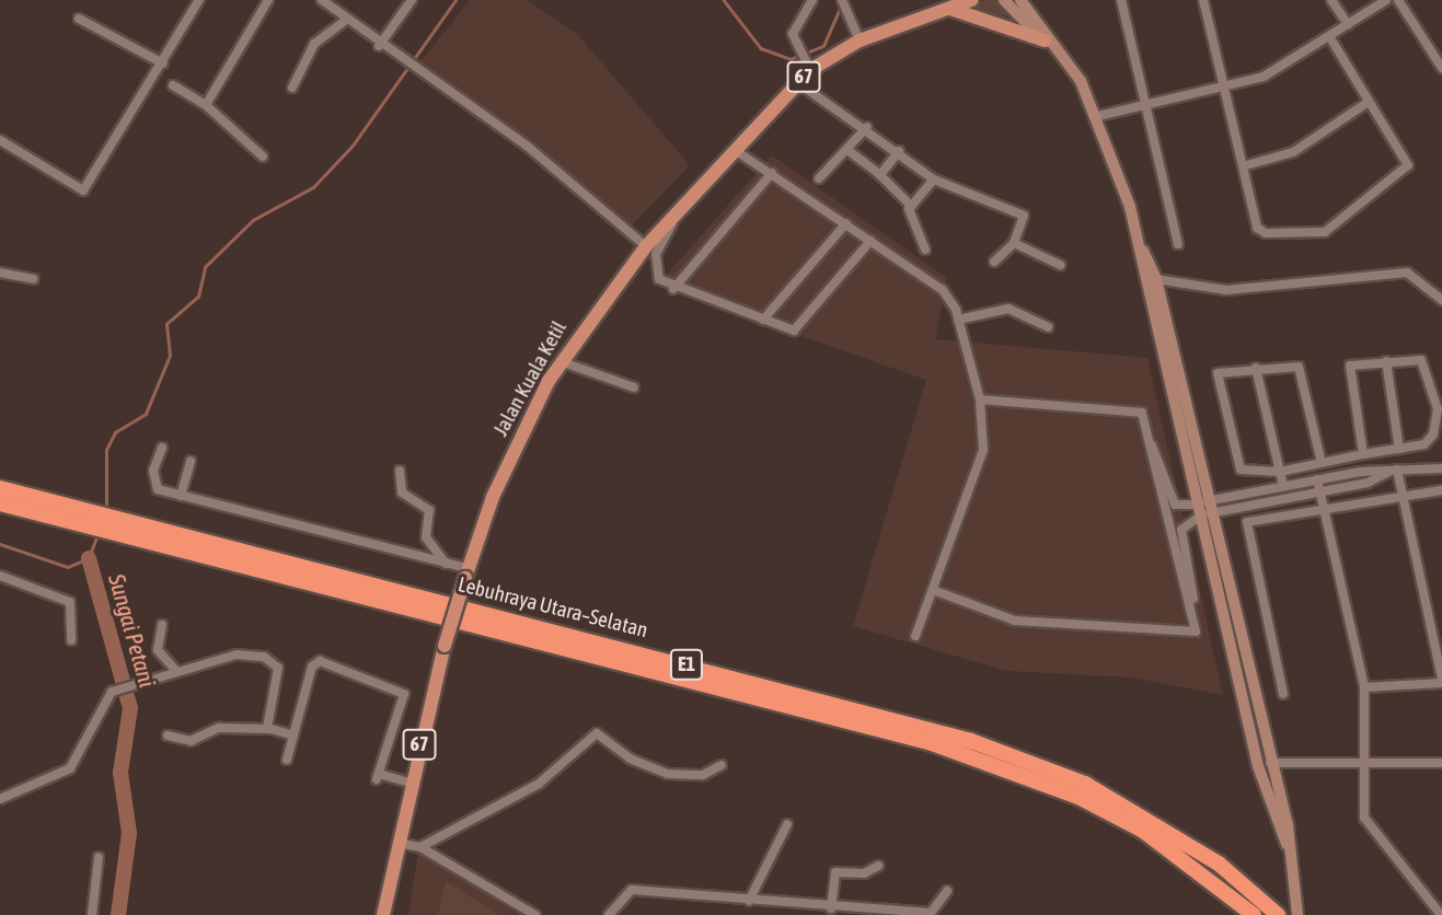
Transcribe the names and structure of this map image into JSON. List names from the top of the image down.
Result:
{
  "streets": {
    "highway": ["Lebuhraya Utara–Selatan", "E1"],
    "main road": ["67", "Jalan Kuala Ketil"]
  },
  "water": ["Sungai Petani"]
}
